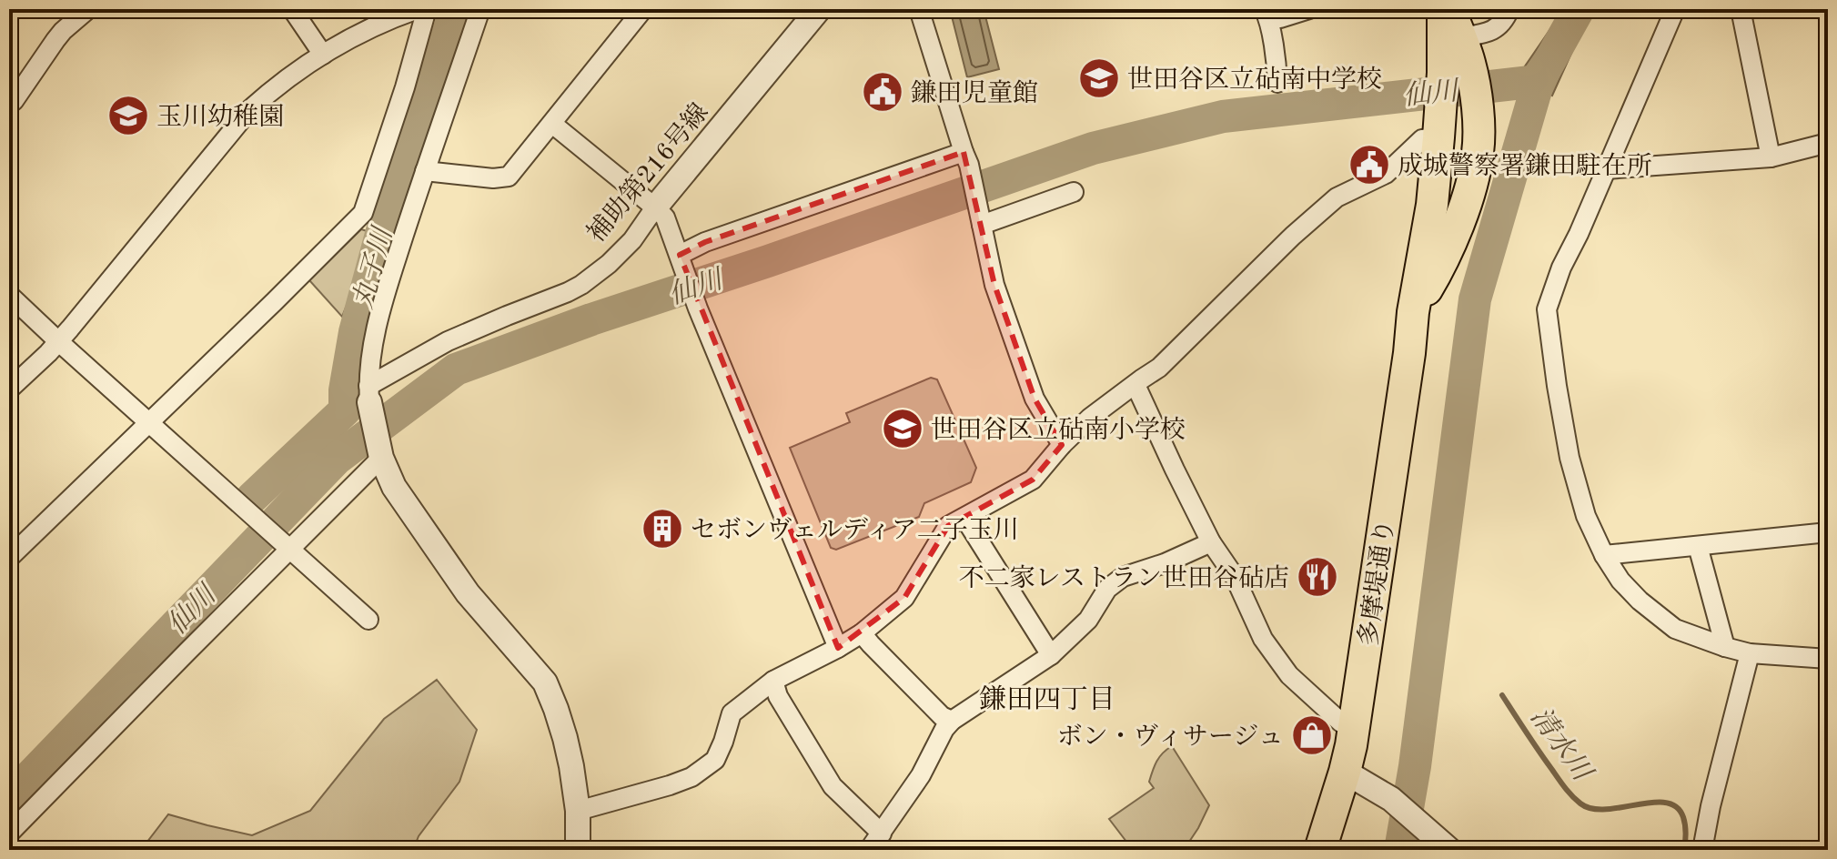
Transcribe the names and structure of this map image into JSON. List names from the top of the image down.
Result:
{
  "streets": {
    "main road": ["多摩堤通り"],
    "street": ["補助第216号線"]
  },
  "districts": ["鎌田四丁目"],
  "water": ["仙川", "丸子川", "清水川"],
  "places": {
    "school or university": ["世田谷区立砧南中学校", "玉川幼稚園", "世田谷区立砧南小学校"],
    "public building": ["鎌田児童館", "成城警察署鎌田駐在所"],
    "building": ["セボンヴェルディア二子玉川"],
    "restaurant": ["不二家レストラン世田谷砧店"],
    "shop": ["ボン・ヴィサージュ"]
  }
}
